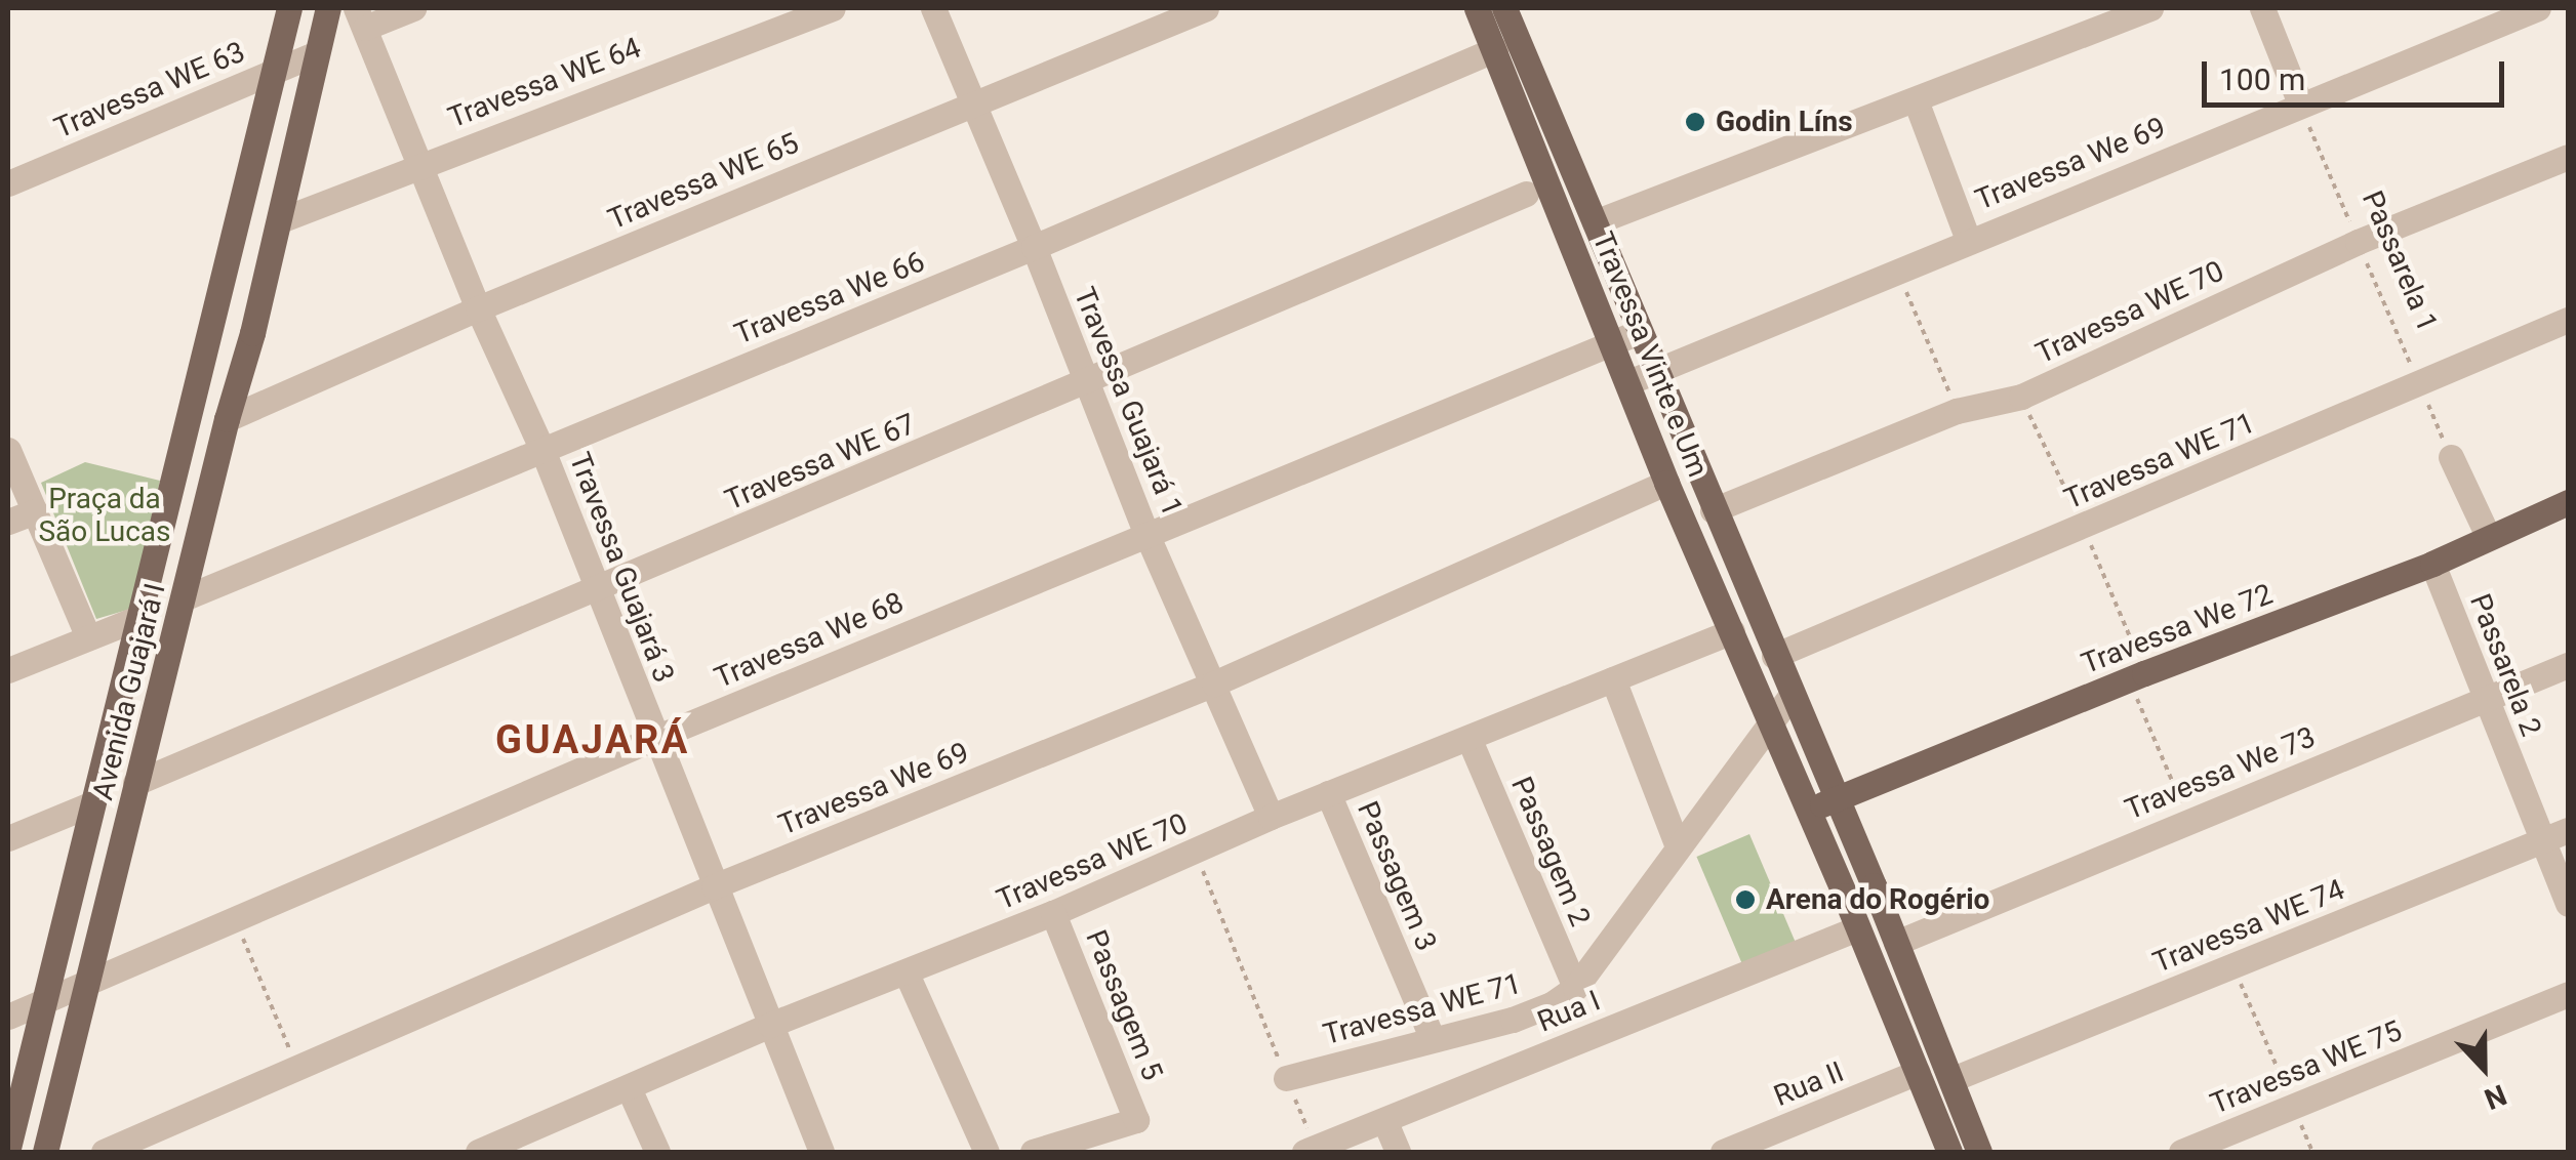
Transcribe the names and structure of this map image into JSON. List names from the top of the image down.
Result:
{
  "streets": {
    "main road": ["Travessa Vinte e Um", "Travessa We 72", "Avenida Guajará I"],
    "street": [
      "Travessa WE 64",
      "Travessa WE 63",
      "Travessa We 69",
      "Travessa WE 65",
      "Travessa We 66",
      "Travessa WE 70",
      "Travessa Guajará 1",
      "Travessa WE 71",
      "Travessa WE 67",
      "Travessa Guajará 3",
      "Travessa We 68",
      "Passarela 2",
      "Travessa We 73",
      "Passagem 2",
      "Passagem 3",
      "Travessa WE 74",
      "Passagem 5",
      "Rua I",
      "Travessa WE 75",
      "Rua II"
    ],
    "path": ["Passarela 1"]
  },
  "crossings": [
    ["Travessa WE 64", "Travessa Guajará 3"],
    ["Travessa WE 64", "Avenida Guajará I"],
    ["Travessa WE 63", "Avenida Guajará I"],
    ["Travessa We 69", "Passarela 1"],
    ["Travessa We 69", "Travessa Vinte e Um"],
    ["Travessa We 69", "Travessa Guajará 1"],
    ["Travessa We 69", "Travessa Guajará 3"],
    ["Travessa WE 65", "Travessa Guajará 1"],
    ["Travessa WE 65", "Travessa Guajará 3"],
    ["Travessa WE 65", "Avenida Guajará I"],
    ["Passarela 1", "Travessa WE 70"],
    ["Passarela 1", "Travessa WE 71"],
    ["Travessa We 66", "Travessa Vinte e Um"],
    ["Travessa We 66", "Travessa Guajará 1"],
    ["Travessa We 66", "Travessa Guajará 3"],
    ["Travessa We 66", "Avenida Guajará I"],
    ["Travessa WE 70", "Travessa Vinte e Um"],
    ["Travessa WE 70", "Travessa Guajará 1"],
    ["Travessa WE 70", "Travessa Guajará 3"],
    ["Travessa WE 70", "Passagem 2"],
    ["Travessa WE 70", "Passagem 3"],
    ["Travessa WE 70", "Passagem 5"],
    ["Travessa Vinte e Um", "Travessa WE 71"],
    ["Travessa Vinte e Um", "Travessa We 72"],
    ["Travessa Vinte e Um", "Travessa We 68"],
    ["Travessa Vinte e Um", "Travessa We 73"],
    ["Travessa Vinte e Um", "Travessa WE 74"],
    ["Travessa Vinte e Um", "Rua I"],
    ["Travessa Vinte e Um", "Rua II"],
    ["Travessa Guajará 1", "Travessa WE 67"],
    ["Travessa Guajará 1", "Travessa We 68"],
    ["Travessa WE 71", "Passagem 2"],
    ["Travessa WE 71", "Passagem 3"],
    ["Travessa WE 67", "Travessa Guajará 3"],
    ["Travessa WE 67", "Avenida Guajará I"],
    ["Travessa Guajará 3", "Travessa We 68"],
    ["Travessa We 72", "Passarela 2"],
    ["Travessa We 68", "Avenida Guajará I"],
    ["Passarela 2", "Travessa We 73"],
    ["Passarela 2", "Travessa WE 74"]
  ],
  "districts": ["GUAJARÁ"],
  "parks": ["Praça da São Lucas"],
  "places": ["Godin Líns", "Arena do Rogério"],
  "scale_bar": "100 m",
  "north": "bottom"
}
